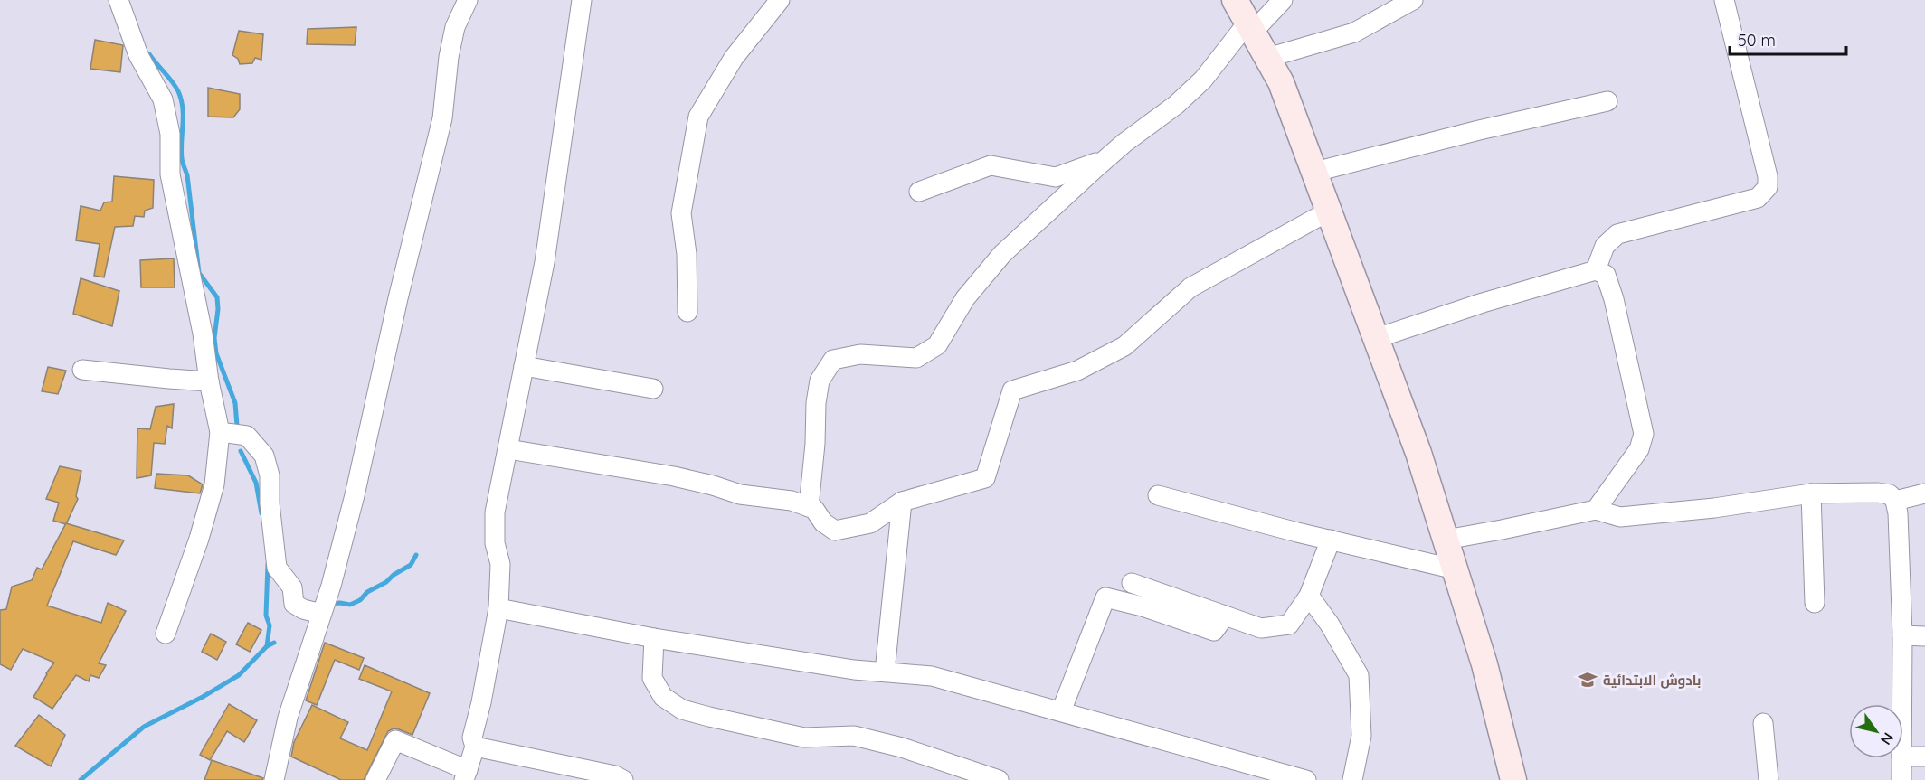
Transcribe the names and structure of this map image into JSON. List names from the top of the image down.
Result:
{
  "places": {
    "school or university": ["بادوش الابتدائية"]
  },
  "scale_bar": "50 m",
  "north": "bottom right"
}
